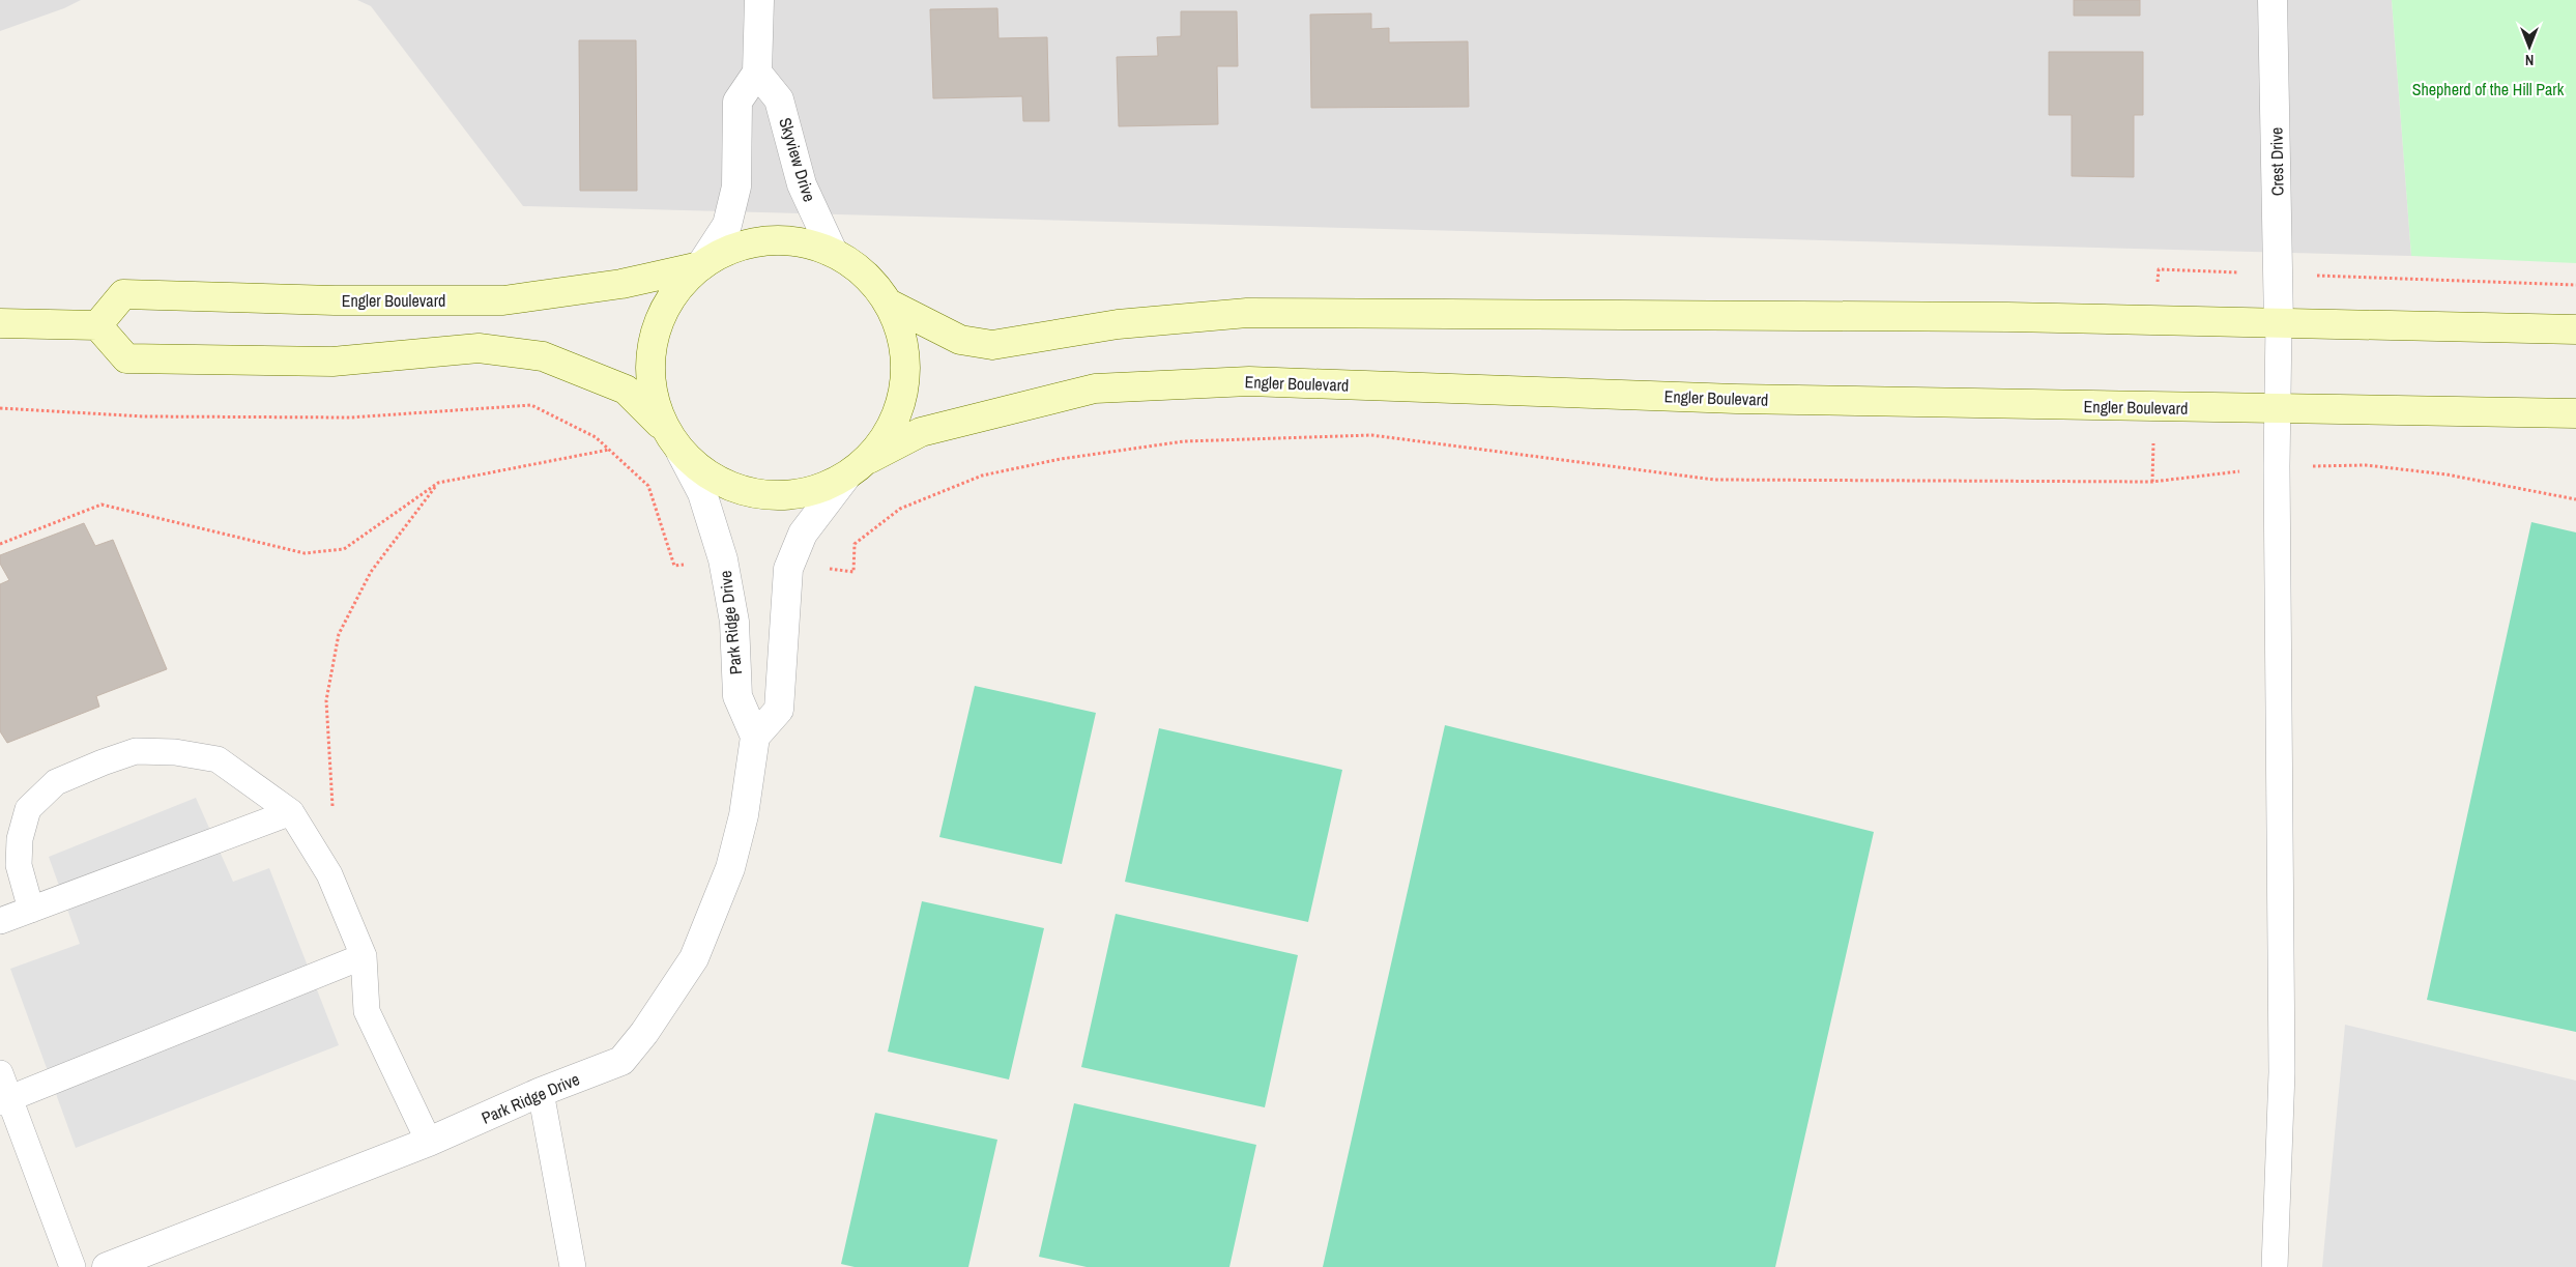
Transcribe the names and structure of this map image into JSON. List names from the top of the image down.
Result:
{
  "streets": {
    "main road": ["Engler Boulevard"],
    "street": ["Skyview Drive", "Crest Drive", "Park Ridge Drive"]
  },
  "parks": ["Shepherd of the Hill Park"],
  "north": "bottom"
}
